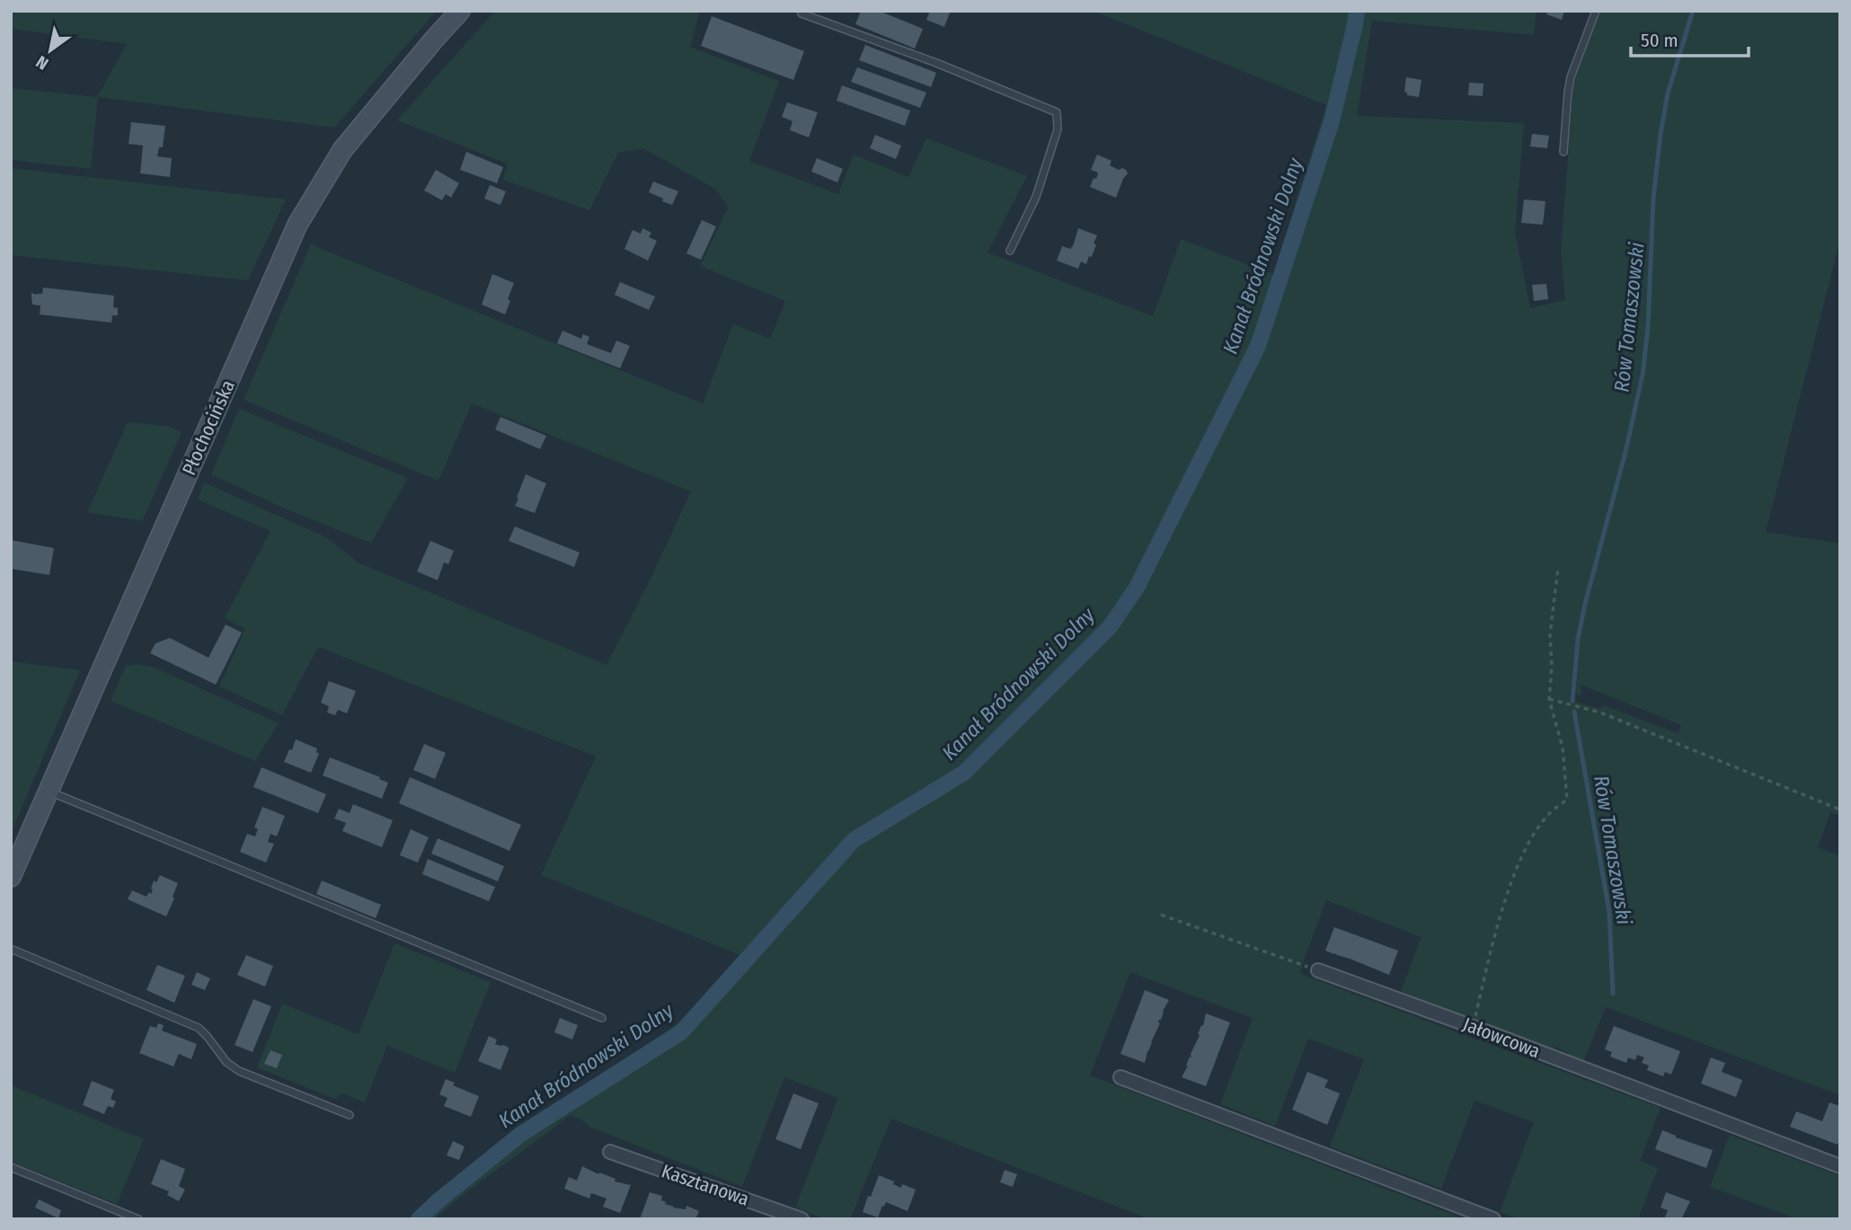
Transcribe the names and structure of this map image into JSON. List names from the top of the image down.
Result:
{
  "streets": {
    "main road": ["Płochocińska"],
    "street": ["Jałowcowa", "Kasztanowa"]
  },
  "water": ["Kanał Bródnowski Dolny", "Rów Tomaszowski"],
  "scale_bar": "50 m",
  "north": "bottom left"
}
